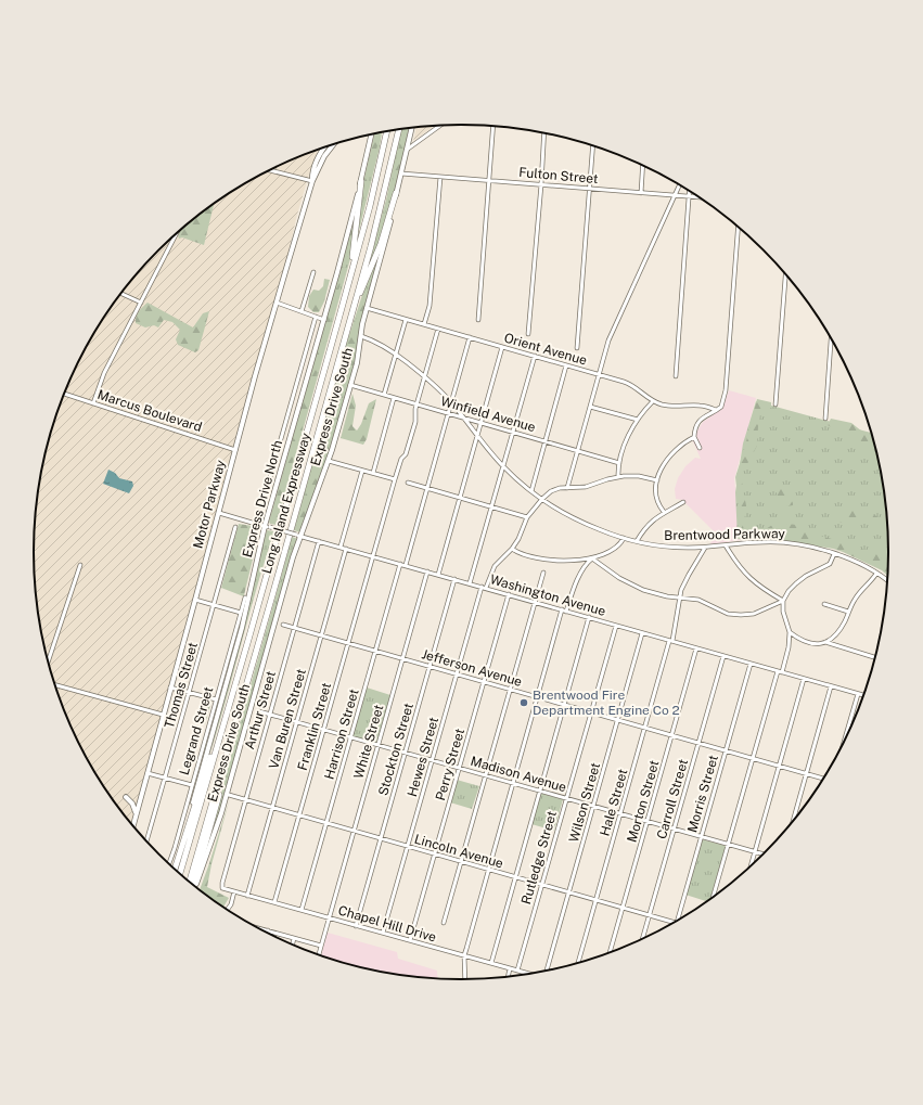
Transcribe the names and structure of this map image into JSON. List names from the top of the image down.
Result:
{
  "streets": {
    "highway": ["Express Drive North", "Long Island Expressway"],
    "main road": ["Express Drive South", "Motor Parkway"],
    "street": [
      "Fulton Street",
      "Orient Avenue",
      "Marcus Boulevard",
      "Winfield Avenue",
      "Brentwood Parkway",
      "Washington Avenue",
      "Jefferson Avenue",
      "Thomas Street",
      "Arthur Street",
      "Van Buren Street",
      "Franklin Street",
      "Legrand Street",
      "Harrison Street",
      "White Street",
      "Stockton Street",
      "Hewes Street",
      "Perry Street",
      "Madison Avenue",
      "Morris Street",
      "Carroll Street",
      "Morton Street",
      "Wilson Street",
      "Hale Street",
      "Lincoln Avenue",
      "Rutledge Street",
      "Chapel Hill Drive"
    ]
  },
  "crossings": [
    ["Fulton Street", "Express Drive South"],
    ["Orient Avenue", "Express Drive South"],
    ["Orient Avenue", "Franklin Street"],
    ["Express Drive South", "Winfield Avenue"],
    ["Express Drive South", "Brentwood Parkway"],
    ["Express Drive South", "Washington Avenue"],
    ["Marcus Boulevard", "Motor Parkway"],
    ["Winfield Avenue", "Brentwood Parkway"],
    ["Winfield Avenue", "Franklin Street"],
    ["Express Drive North", "Washington Avenue"],
    ["Motor Parkway", "Washington Avenue"],
    ["Brentwood Parkway", "Franklin Street"],
    ["Brentwood Parkway", "Hewes Street"],
    ["Brentwood Parkway", "Hale Street"],
    ["Washington Avenue", "Arthur Street"],
    ["Washington Avenue", "Van Buren Street"],
    ["Washington Avenue", "Franklin Street"],
    ["Washington Avenue", "Harrison Street"],
    ["Washington Avenue", "White Street"],
    ["Washington Avenue", "Stockton Street"],
    ["Washington Avenue", "Hewes Street"],
    ["Washington Avenue", "Perry Street"],
    ["Washington Avenue", "Morris Street"],
    ["Washington Avenue", "Carroll Street"],
    ["Washington Avenue", "Morton Street"],
    ["Washington Avenue", "Wilson Street"],
    ["Washington Avenue", "Hale Street"],
    ["Washington Avenue", "Rutledge Street"],
    ["Jefferson Avenue", "Arthur Street"],
    ["Jefferson Avenue", "Van Buren Street"],
    ["Jefferson Avenue", "Franklin Street"],
    ["Jefferson Avenue", "Harrison Street"],
    ["Jefferson Avenue", "White Street"],
    ["Jefferson Avenue", "Stockton Street"],
    ["Jefferson Avenue", "Hewes Street"],
    ["Jefferson Avenue", "Perry Street"],
    ["Jefferson Avenue", "Morris Street"],
    ["Jefferson Avenue", "Carroll Street"],
    ["Jefferson Avenue", "Morton Street"],
    ["Jefferson Avenue", "Wilson Street"],
    ["Jefferson Avenue", "Hale Street"],
    ["Jefferson Avenue", "Rutledge Street"],
    ["Arthur Street", "Madison Avenue"],
    ["Arthur Street", "Lincoln Avenue"],
    ["Arthur Street", "Chapel Hill Drive"],
    ["Van Buren Street", "Madison Avenue"],
    ["Van Buren Street", "Lincoln Avenue"],
    ["Van Buren Street", "Chapel Hill Drive"],
    ["Franklin Street", "Madison Avenue"],
    ["Franklin Street", "Lincoln Avenue"],
    ["Franklin Street", "Chapel Hill Drive"],
    ["Harrison Street", "Madison Avenue"],
    ["Harrison Street", "Lincoln Avenue"],
    ["Harrison Street", "Chapel Hill Drive"],
    ["White Street", "Madison Avenue"],
    ["White Street", "Lincoln Avenue"],
    ["White Street", "Chapel Hill Drive"],
    ["Stockton Street", "Madison Avenue"],
    ["Stockton Street", "Lincoln Avenue"],
    ["Stockton Street", "Chapel Hill Drive"],
    ["Hewes Street", "Madison Avenue"],
    ["Hewes Street", "Lincoln Avenue"],
    ["Hewes Street", "Chapel Hill Drive"],
    ["Perry Street", "Madison Avenue"],
    ["Perry Street", "Lincoln Avenue"],
    ["Perry Street", "Chapel Hill Drive"],
    ["Madison Avenue", "Morris Street"],
    ["Madison Avenue", "Carroll Street"],
    ["Madison Avenue", "Morton Street"],
    ["Madison Avenue", "Wilson Street"],
    ["Madison Avenue", "Hale Street"],
    ["Madison Avenue", "Rutledge Street"],
    ["Carroll Street", "Lincoln Avenue"],
    ["Morton Street", "Lincoln Avenue"],
    ["Wilson Street", "Lincoln Avenue"],
    ["Hale Street", "Lincoln Avenue"],
    ["Lincoln Avenue", "Rutledge Street"],
    ["Rutledge Street", "Chapel Hill Drive"]
  ],
  "places": ["Brentwood Fire Department Engine Co 2"]
}
